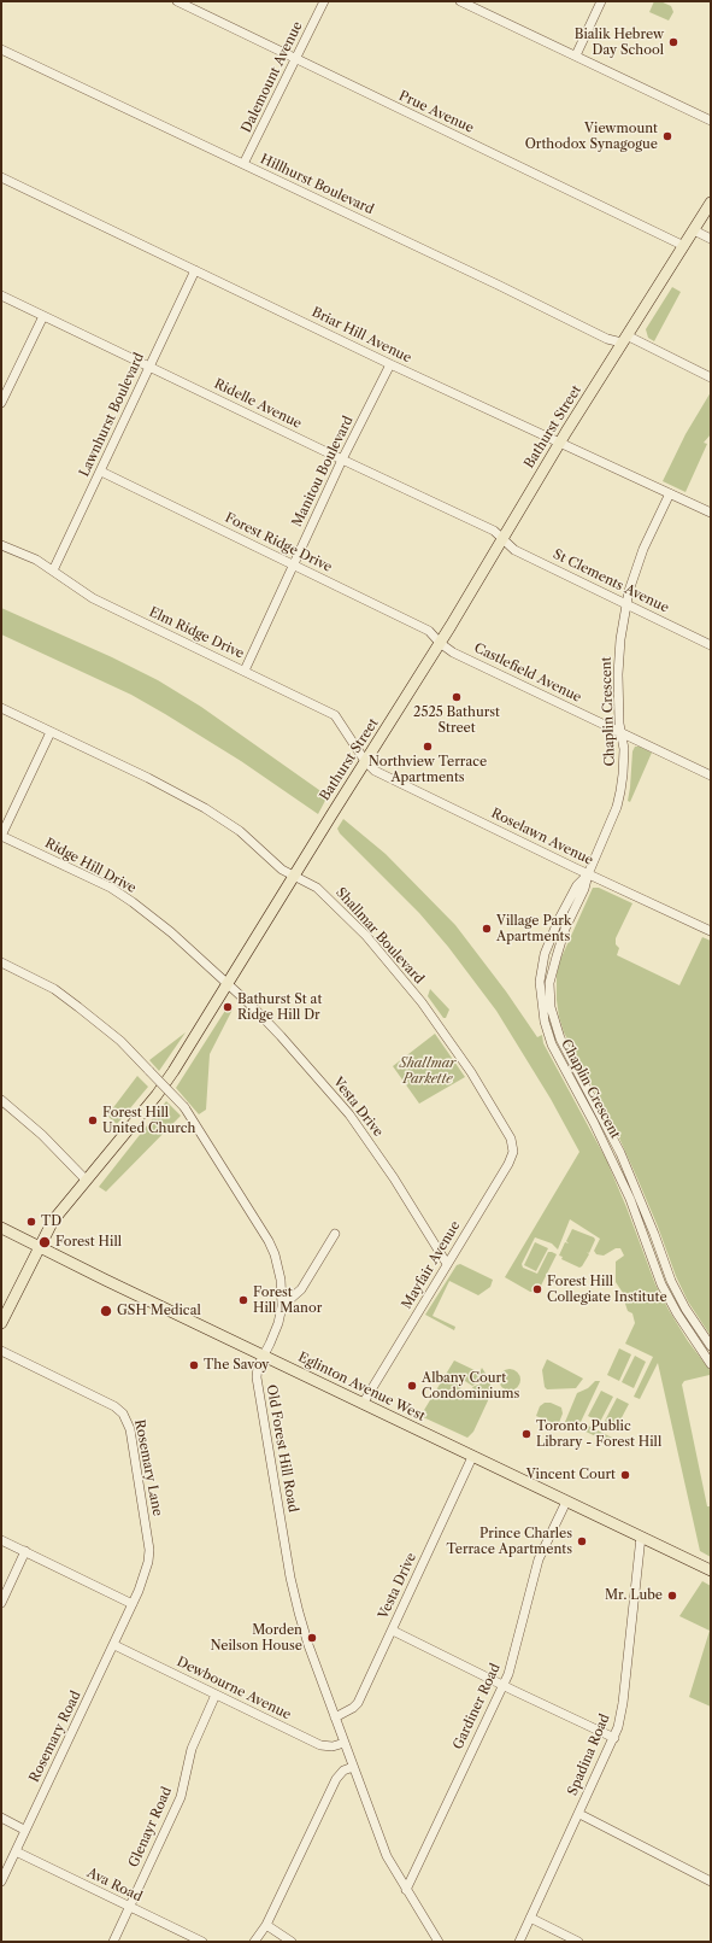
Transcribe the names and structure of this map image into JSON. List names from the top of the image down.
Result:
{
  "streets": {
    "main road": ["Bathurst Street", "Eglinton Avenue West"],
    "street": [
      "Dalemount Avenue",
      "Prue Avenue",
      "Hillhurst Boulevard",
      "Briar Hill Avenue",
      "Ridelle Avenue",
      "Lawnhurst Boulevard",
      "Manitou Boulevard",
      "Forest Ridge Drive",
      "St Clements Avenue",
      "Elm Ridge Drive",
      "Castlefield Avenue",
      "Chaplin Crescent",
      "Roselawn Avenue",
      "Ridge Hill Drive",
      "Shallmar Boulevard",
      "Vesta Drive",
      "Mayfair Avenue",
      "Old Forest Hill Road",
      "Rosemary Lane",
      "Dewbourne Avenue",
      "Gardiner Road",
      "Rosemary Road",
      "Spadina Road",
      "Glenayr Road",
      "Ava Road"
    ]
  },
  "crossings": [
    ["Dalemount Avenue", "Prue Avenue"],
    ["Dalemount Avenue", "Hillhurst Boulevard"],
    ["Prue Avenue", "Bathurst Street"],
    ["Hillhurst Boulevard", "Bathurst Street"],
    ["Briar Hill Avenue", "Lawnhurst Boulevard"],
    ["Briar Hill Avenue", "Bathurst Street"],
    ["Briar Hill Avenue", "Manitou Boulevard"],
    ["Briar Hill Avenue", "Chaplin Crescent"],
    ["Ridelle Avenue", "Lawnhurst Boulevard"],
    ["Ridelle Avenue", "Bathurst Street"],
    ["Ridelle Avenue", "Manitou Boulevard"],
    ["Ridelle Avenue", "St Clements Avenue"],
    ["Lawnhurst Boulevard", "Forest Ridge Drive"],
    ["Lawnhurst Boulevard", "Elm Ridge Drive"],
    ["Bathurst Street", "Forest Ridge Drive"],
    ["Bathurst Street", "St Clements Avenue"],
    ["Bathurst Street", "Elm Ridge Drive"],
    ["Bathurst Street", "Castlefield Avenue"],
    ["Bathurst Street", "Roselawn Avenue"],
    ["Bathurst Street", "Ridge Hill Drive"],
    ["Bathurst Street", "Shallmar Boulevard"],
    ["Bathurst Street", "Vesta Drive"],
    ["Bathurst Street", "Eglinton Avenue West"],
    ["Manitou Boulevard", "Forest Ridge Drive"],
    ["Manitou Boulevard", "Elm Ridge Drive"],
    ["Forest Ridge Drive", "Castlefield Avenue"],
    ["St Clements Avenue", "Chaplin Crescent"],
    ["Elm Ridge Drive", "Roselawn Avenue"],
    ["Castlefield Avenue", "Chaplin Crescent"],
    ["Chaplin Crescent", "Roselawn Avenue"],
    ["Ridge Hill Drive", "Vesta Drive"],
    ["Shallmar Boulevard", "Mayfair Avenue"],
    ["Vesta Drive", "Mayfair Avenue"],
    ["Vesta Drive", "Eglinton Avenue West"],
    ["Vesta Drive", "Old Forest Hill Road"],
    ["Mayfair Avenue", "Eglinton Avenue West"],
    ["Eglinton Avenue West", "Old Forest Hill Road"],
    ["Eglinton Avenue West", "Gardiner Road"],
    ["Eglinton Avenue West", "Spadina Road"],
    ["Old Forest Hill Road", "Dewbourne Avenue"],
    ["Old Forest Hill Road", "Gardiner Road"],
    ["Rosemary Lane", "Rosemary Road"],
    ["Dewbourne Avenue", "Rosemary Road"],
    ["Dewbourne Avenue", "Glenayr Road"],
    ["Rosemary Road", "Ava Road"],
    ["Glenayr Road", "Ava Road"]
  ],
  "parks": ["Shallmar Parkette"],
  "places": [
    "Bialik Hebrew Day School",
    "Viewmount Orthodox Synagogue",
    "2525 Bathurst Street",
    "Northview Terrace Apartments",
    "Village Park Apartments",
    "Bathurst St at Ridge Hill Dr",
    "Forest Hill United Church",
    "TD",
    "Forest Hill",
    "Forest Hill Collegiate Institute",
    "Forest Hill Manor",
    "GSH Medical",
    "The Savoy",
    "Albany Court Condominiums",
    "Toronto Public Library - Forest Hill",
    "Vincent Court",
    "Prince Charles Terrace Apartments",
    "Mr. Lube",
    "Morden Neilson House"
  ]
}
